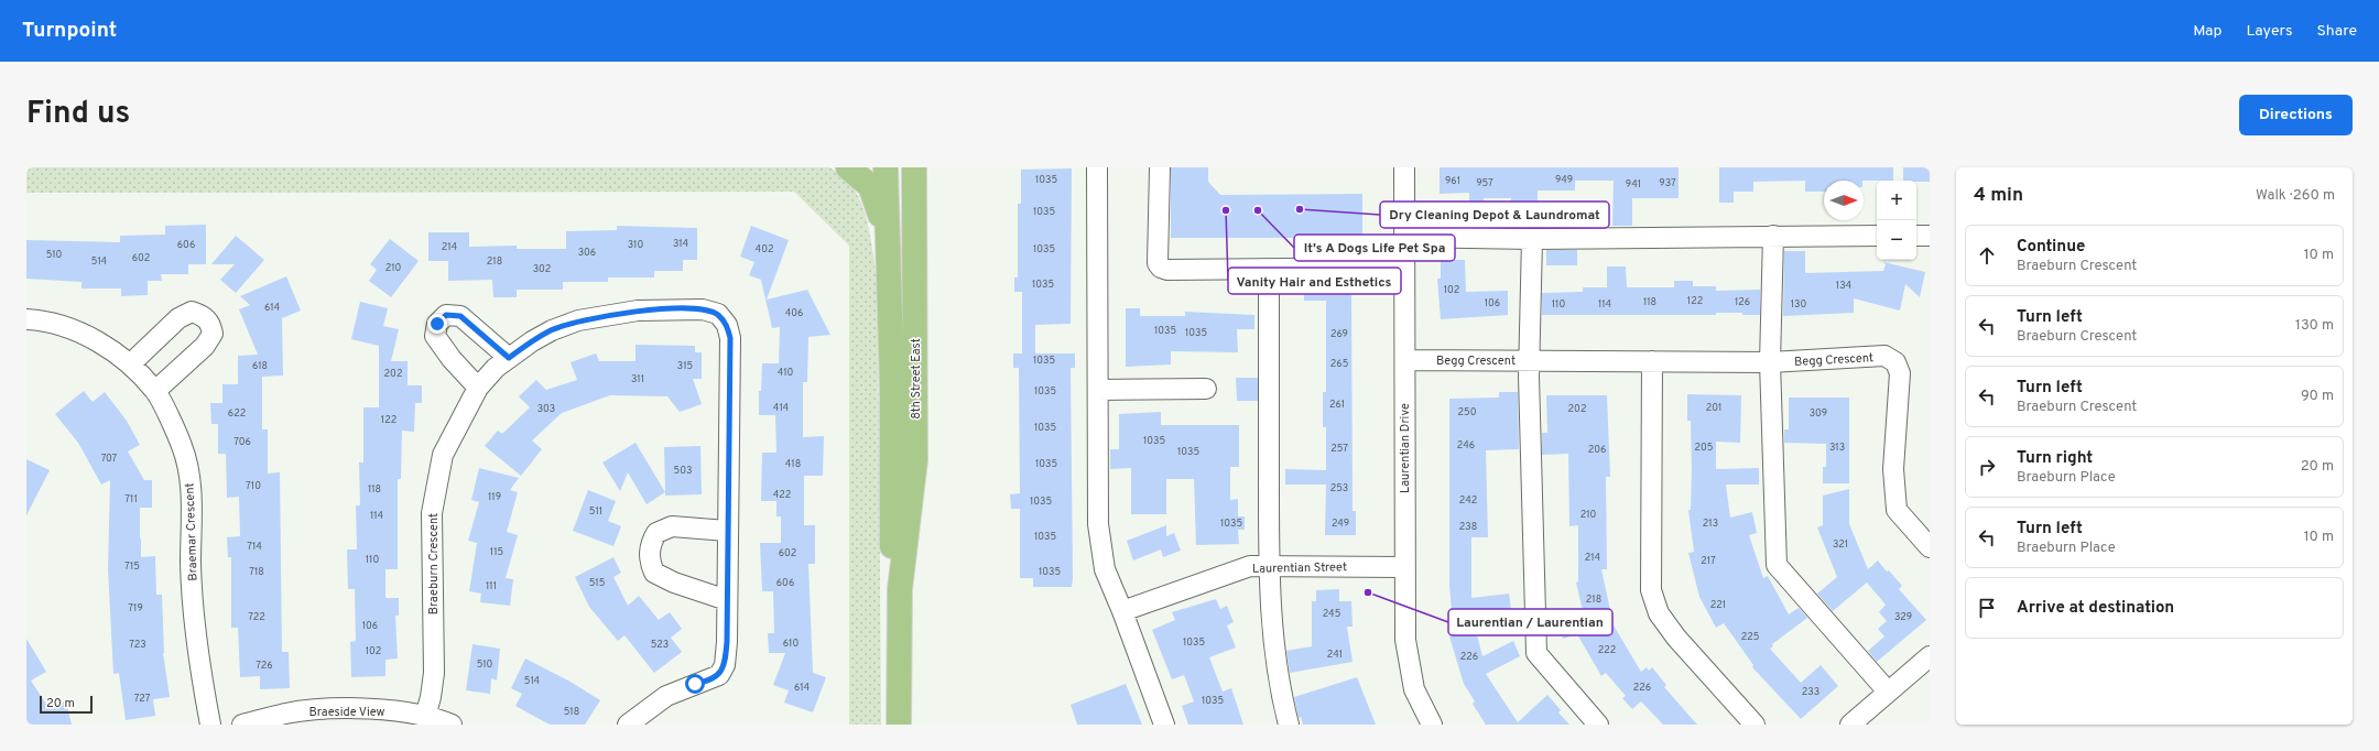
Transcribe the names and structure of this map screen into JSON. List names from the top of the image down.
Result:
{
  "streets": {
    "main road": ["8th Street East"],
    "street": [
      "Begg Crescent",
      "Laurentian Drive",
      "Braemar Crescent",
      "Braeburn Crescent",
      "Laurentian Street",
      "Braeside View"
    ]
  },
  "crossings": [
    ["Begg Crescent", "Laurentian Drive"],
    ["Laurentian Drive", "Laurentian Street"],
    ["Braeburn Crescent", "Braeside View"]
  ],
  "places": [
    "Dry Cleaning Depot & Laundromat",
    "Vanity Hair and Esthetics",
    "It's A Dogs Life Pet Spa",
    "Laurentian / Laurentian"
  ],
  "house_numbers": [
    "1035",
    "949",
    "961",
    "957",
    "937",
    "941",
    "1035",
    "314",
    "606",
    "310",
    "214",
    "402",
    "1035",
    "306",
    "510",
    "602",
    "514",
    "218",
    "210",
    "302",
    "1035",
    "134",
    "102",
    "122",
    "118",
    "126",
    "106",
    "110",
    "114",
    "130",
    "614",
    "406",
    "1035",
    "1035",
    "269",
    "1035",
    "265",
    "618",
    "315",
    "410",
    "202",
    "311",
    "1035",
    "261",
    "414",
    "201",
    "303",
    "202",
    "250",
    "622",
    "309",
    "122",
    "1035",
    "1035",
    "706",
    "246",
    "205",
    "313",
    "257",
    "206",
    "1035",
    "707",
    "418",
    "1035",
    "503",
    "710",
    "253",
    "118",
    "422",
    "119",
    "711",
    "242",
    "1035",
    "511",
    "210",
    "114",
    "1035",
    "249",
    "213",
    "238",
    "1035",
    "321",
    "714",
    "115",
    "602",
    "214",
    "110",
    "217",
    "715",
    "718",
    "1035",
    "515",
    "606",
    "111",
    "218",
    "221",
    "719",
    "245",
    "722",
    "329",
    "106",
    "225",
    "1035",
    "610",
    "723",
    "523",
    "222",
    "102",
    "241",
    "226",
    "510",
    "726",
    "514",
    "614",
    "226",
    "233",
    "727",
    "1035",
    "518"
  ],
  "scale_bar": "20 m",
  "north": "right",
  "page": {
    "header": "Turnpoint",
    "nav": ["Map", "Layers", "Share"],
    "title": "Find us",
    "buttons": "Directions",
    "heading": ["4 min", "Walk · 260 m"],
    "map_buttons": ["+", "−"],
    "list": [
      ["Continue", "Braeburn Crescent", "10 m"],
      ["Turn left", "Braeburn Crescent", "130 m"],
      ["Turn left", "Braeburn Crescent", "90 m"],
      ["Turn right", "Braeburn Place", "20 m"],
      ["Turn left", "Braeburn Place", "10 m"],
      "Arrive at destination"
    ],
    "scale": "20 m"
  }
}
